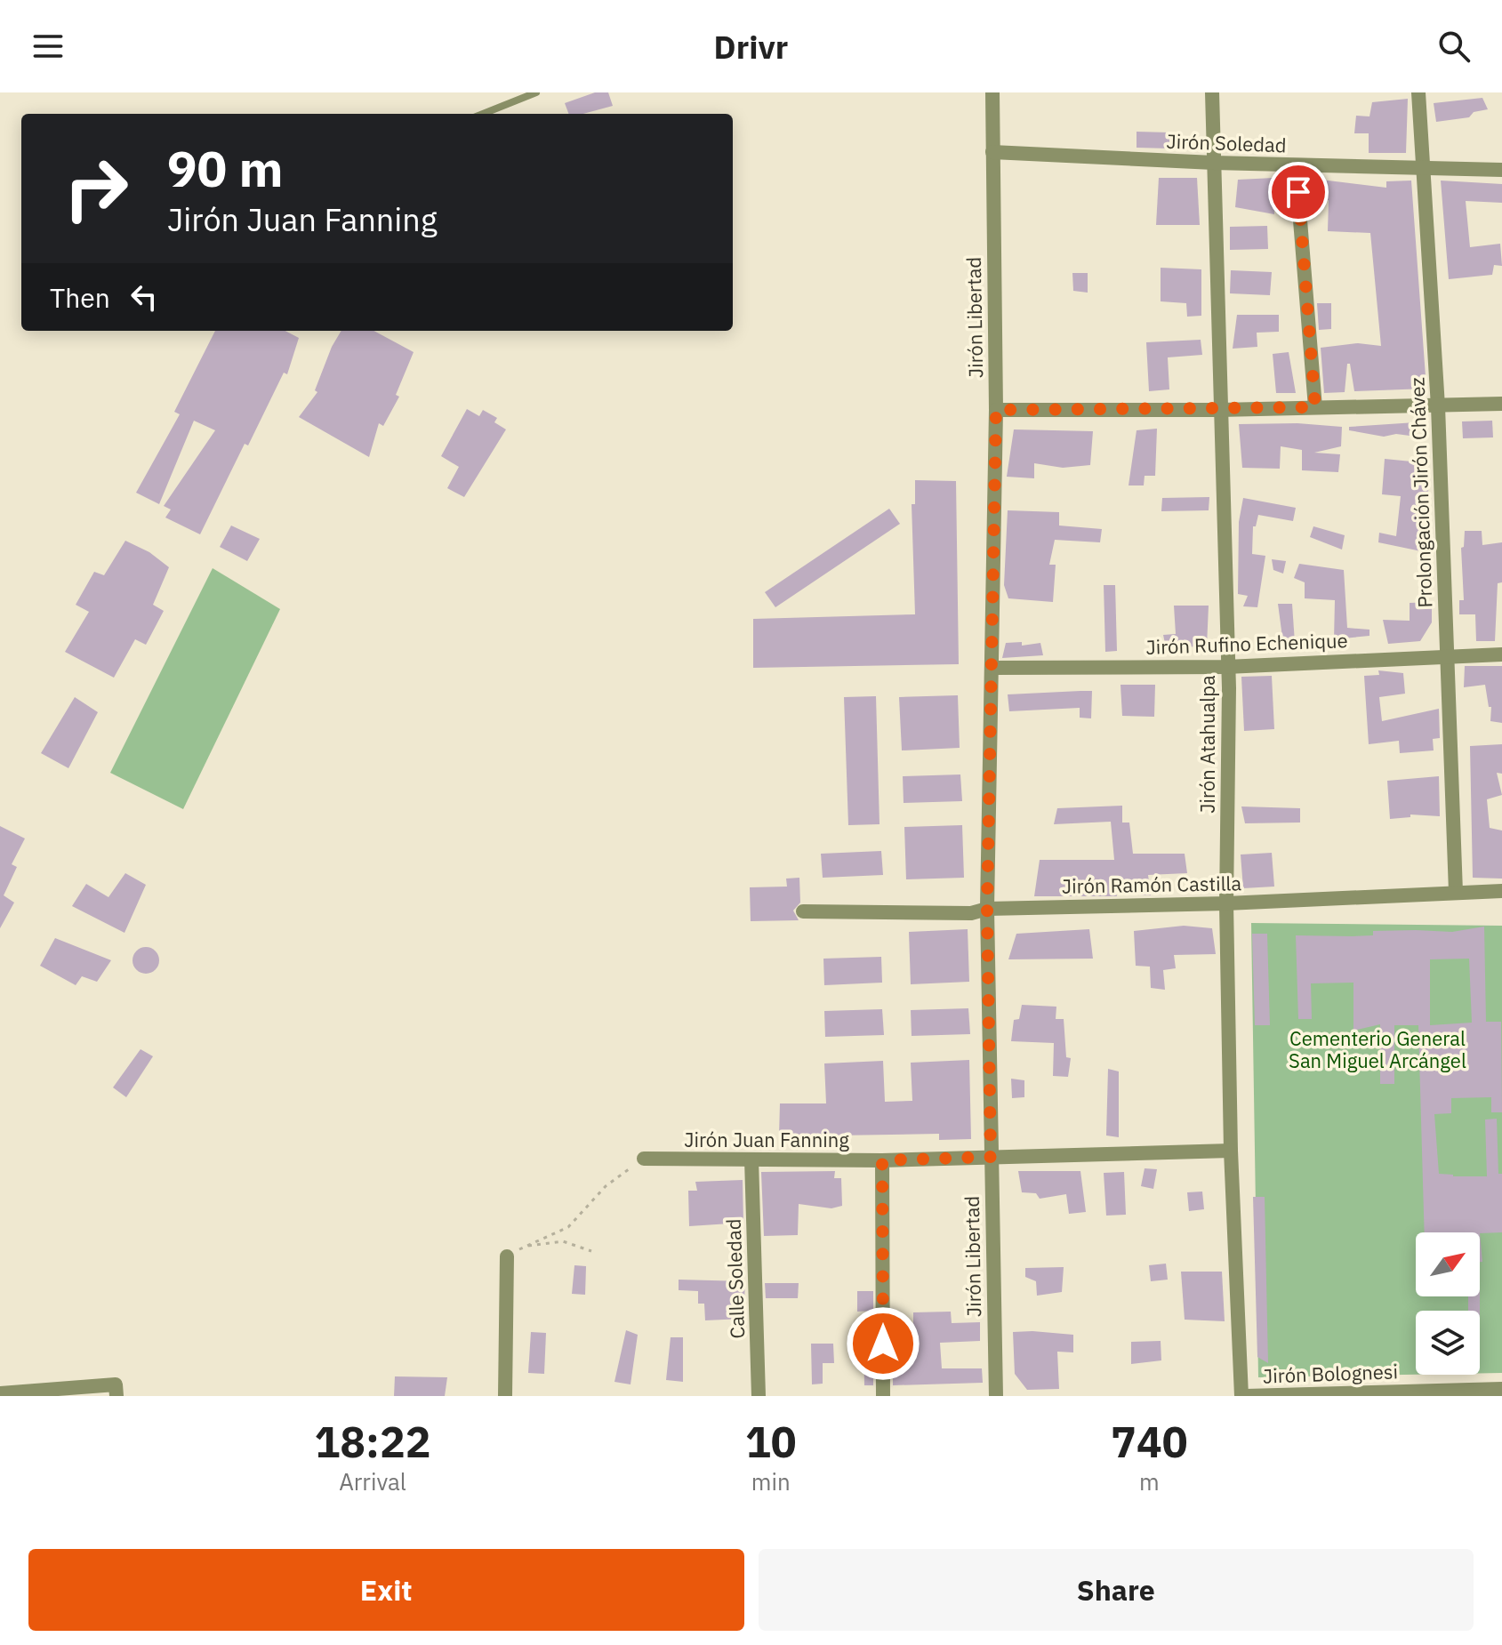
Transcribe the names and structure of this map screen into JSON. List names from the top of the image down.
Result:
{
  "streets": {
    "street": [
      "Jirón Soledad",
      "Jirón Libertad",
      "Prolongación Jirón Chávez",
      "Jirón Rufino Echenique",
      "Jirón Atahualpa",
      "Jirón Ramón Castilla",
      "Jirón Juan Fanning",
      "Calle Soledad",
      "Jirón Bolognesi"
    ]
  },
  "crossings": [
    ["Jirón Soledad", "Jirón Libertad"],
    ["Jirón Soledad", "Prolongación Jirón Chávez"],
    ["Jirón Soledad", "Jirón Atahualpa"],
    ["Jirón Libertad", "Jirón Rufino Echenique"],
    ["Jirón Libertad", "Jirón Ramón Castilla"],
    ["Jirón Libertad", "Jirón Juan Fanning"],
    ["Prolongación Jirón Chávez", "Jirón Rufino Echenique"],
    ["Prolongación Jirón Chávez", "Jirón Ramón Castilla"],
    ["Jirón Rufino Echenique", "Jirón Atahualpa"],
    ["Jirón Atahualpa", "Jirón Ramón Castilla"],
    ["Jirón Atahualpa", "Jirón Juan Fanning"],
    ["Jirón Atahualpa", "Jirón Bolognesi"],
    ["Jirón Juan Fanning", "Calle Soledad"]
  ],
  "parks": ["Cementerio General San Miguel Arcángel"],
  "north": "top right",
  "page": {
    "header": "Drivr",
    "turn": ["90 m", "Jirón Juan Fanning"],
    "then": "Then",
    "eta": [
      "18:22",
      "Arrival",
      "10",
      "min",
      "740",
      "m"
    ],
    "buttons": ["Exit", "Share"]
  }
}
